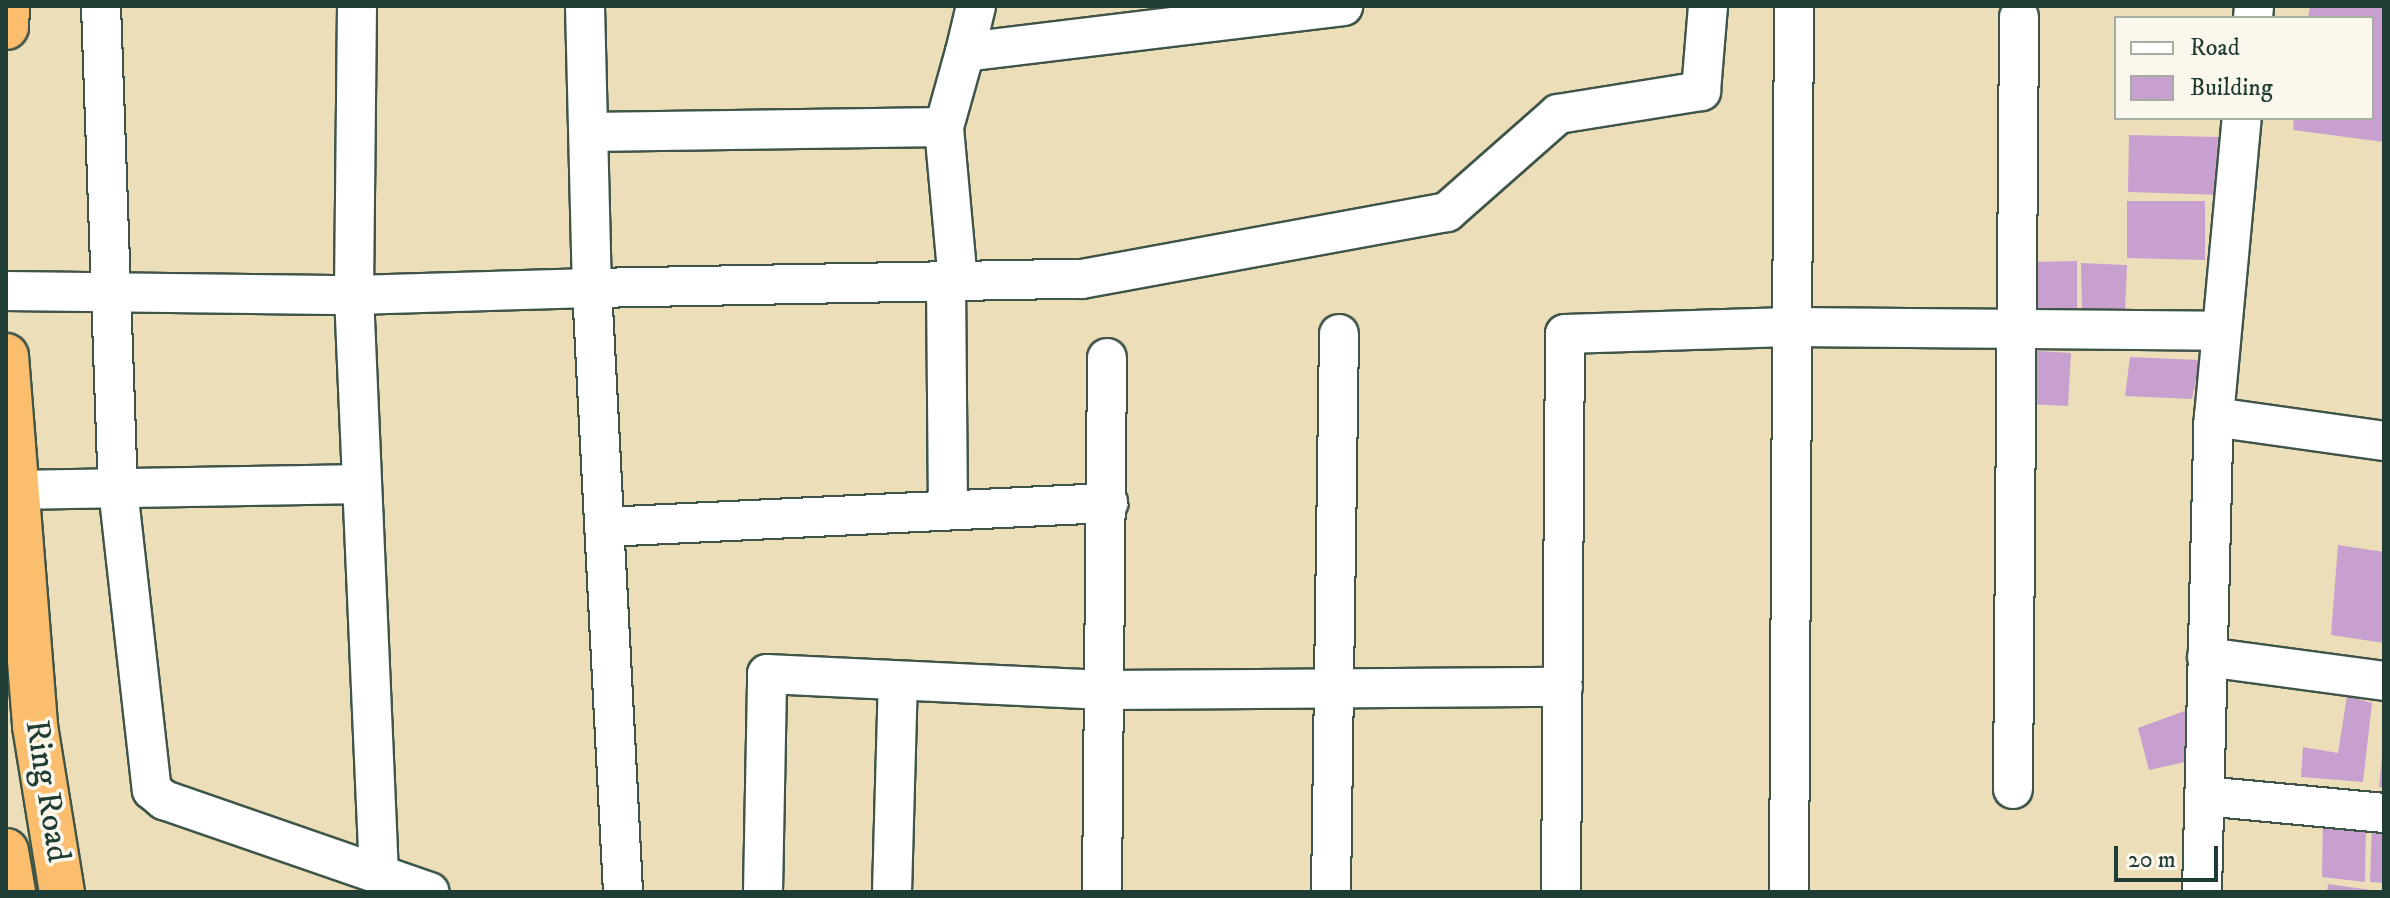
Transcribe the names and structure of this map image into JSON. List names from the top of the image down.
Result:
{
  "streets": {
    "highway": ["Ring Road"]
  },
  "legend": ["Road", "Building"],
  "scale_bar": "20 m"
}
